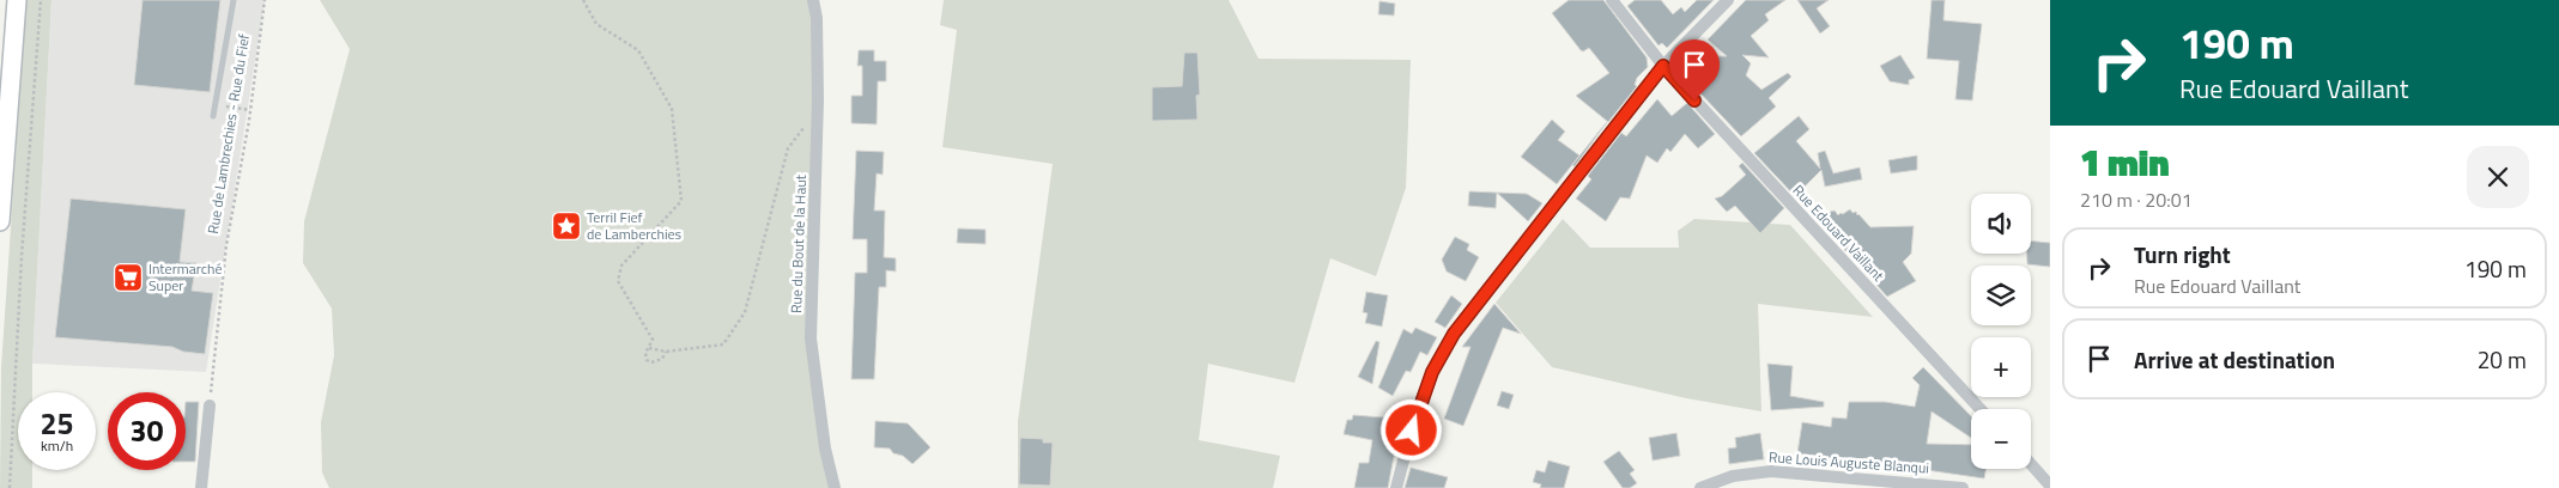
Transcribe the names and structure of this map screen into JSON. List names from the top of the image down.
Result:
{
  "streets": {
    "street": ["Rue Edouard Vaillant", "Rue du Bout de la Haut", "Rue Louis Auguste Blanqui"],
    "path": ["Rue de Lambrechies - Rue du Fief"]
  },
  "places": {
    "place": ["Terril Fief de Lamberchies"],
    "supermarket": ["Intermarché Super"]
  },
  "page": {
    "turn": ["190 m", "Rue Edouard Vaillant"],
    "heading": ["1 min", "210 m · 20:01"],
    "map_buttons": ["+", "−"],
    "list": [
      {
        "name": "Turn right",
        "note": "Rue Edouard Vaillant",
        "value": "190 m"
      },
      {
        "name": "Arrive at destination",
        "value": "20 m"
      }
    ],
    "speed": "25 km/h",
    "limit": "30"
  }
}
